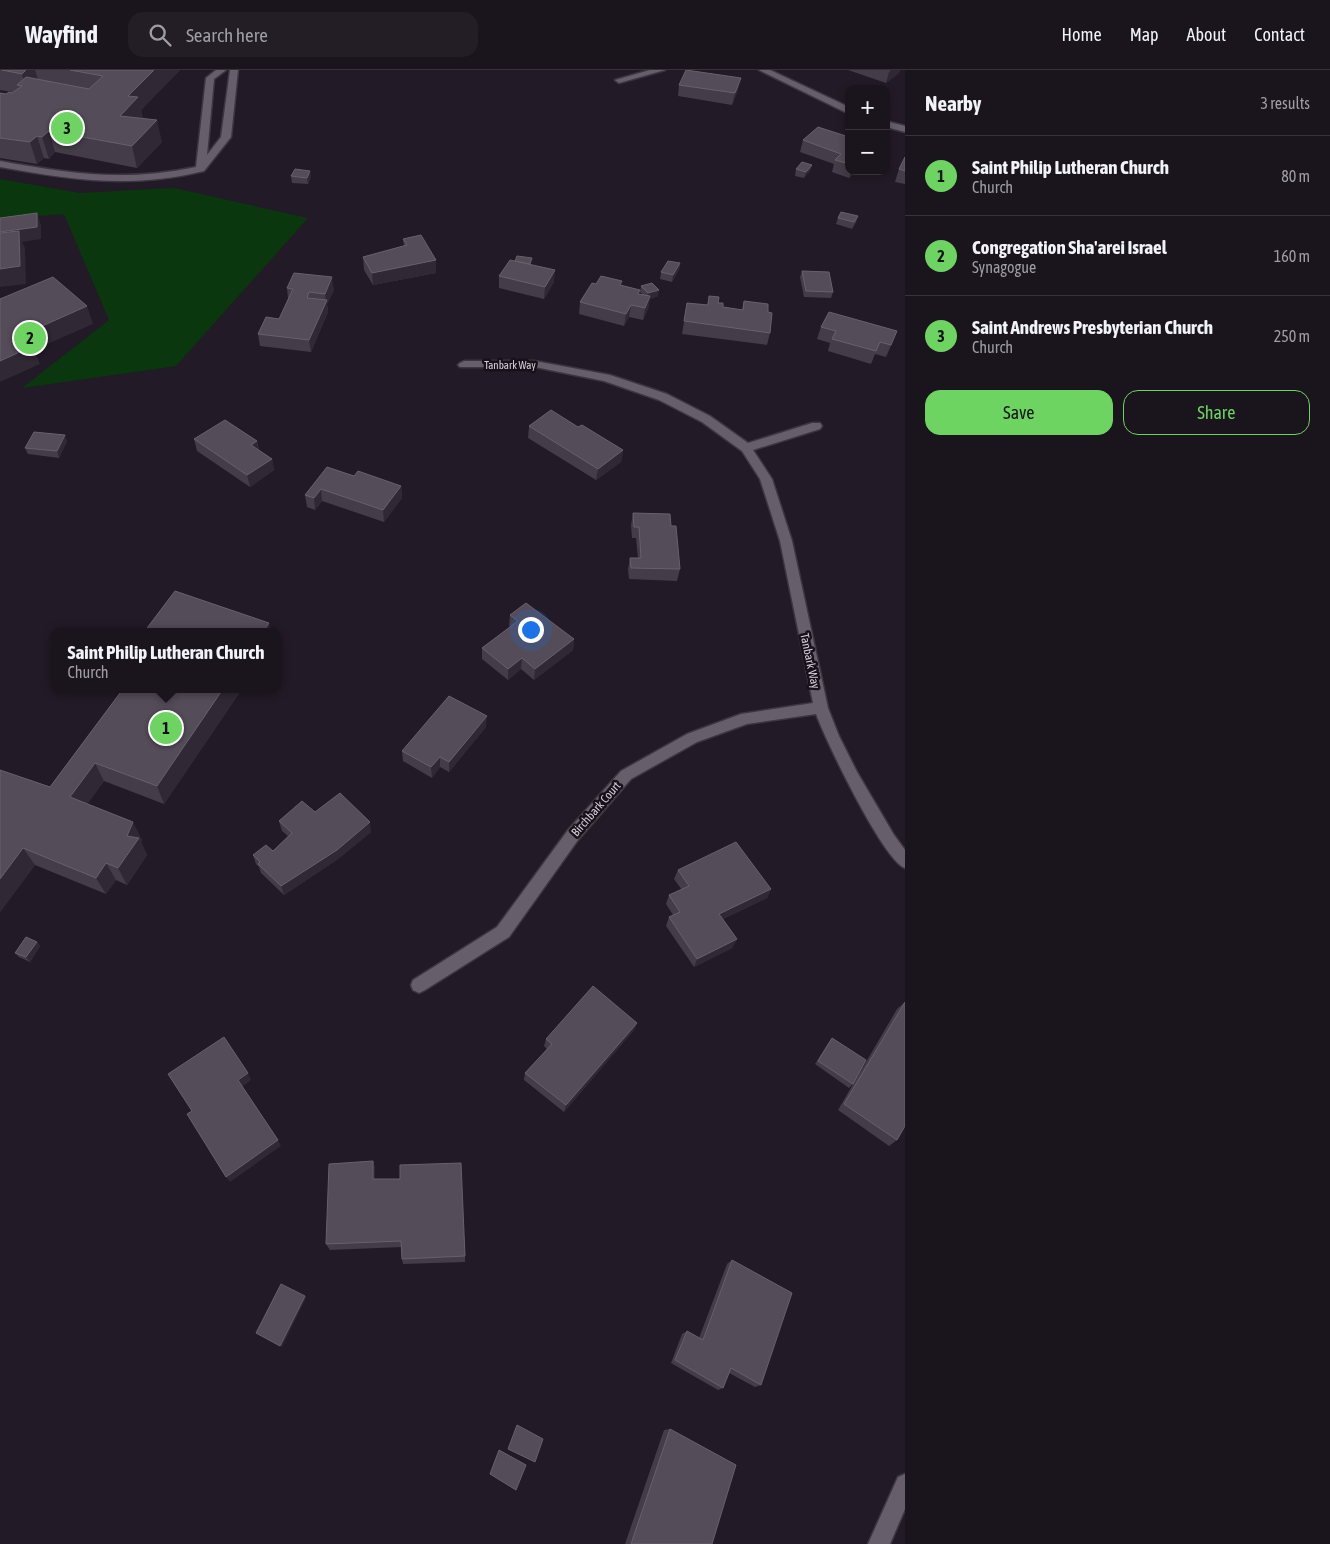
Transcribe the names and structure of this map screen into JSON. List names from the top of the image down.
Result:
{
  "streets": {
    "street": ["Tanbark Way", "Birchbark Court"]
  },
  "crossings": [
    ["Tanbark Way", "Birchbark Court"]
  ],
  "page": {
    "header": "Wayfind",
    "search": "Search here",
    "nav": [
      "Home",
      "Map",
      "About",
      "Contact"
    ],
    "heading": ["Nearby", "3 results"],
    "map_buttons": ["+", "−"],
    "pins": ["3", "2", "1"],
    "list": [
      {
        "mark": "1",
        "name": "Saint Philip Lutheran Church",
        "note": "Church",
        "value": "80 m"
      },
      {
        "mark": "2",
        "name": "Congregation Sha'arei Israel",
        "note": "Synagogue",
        "value": "160 m"
      },
      {
        "mark": "3",
        "name": "Saint Andrews Presbyterian Church",
        "note": "Church",
        "value": "250 m"
      }
    ],
    "buttons": ["Save", "Share"],
    "popup": ["Saint Philip Lutheran Church", "Church"]
  }
}
